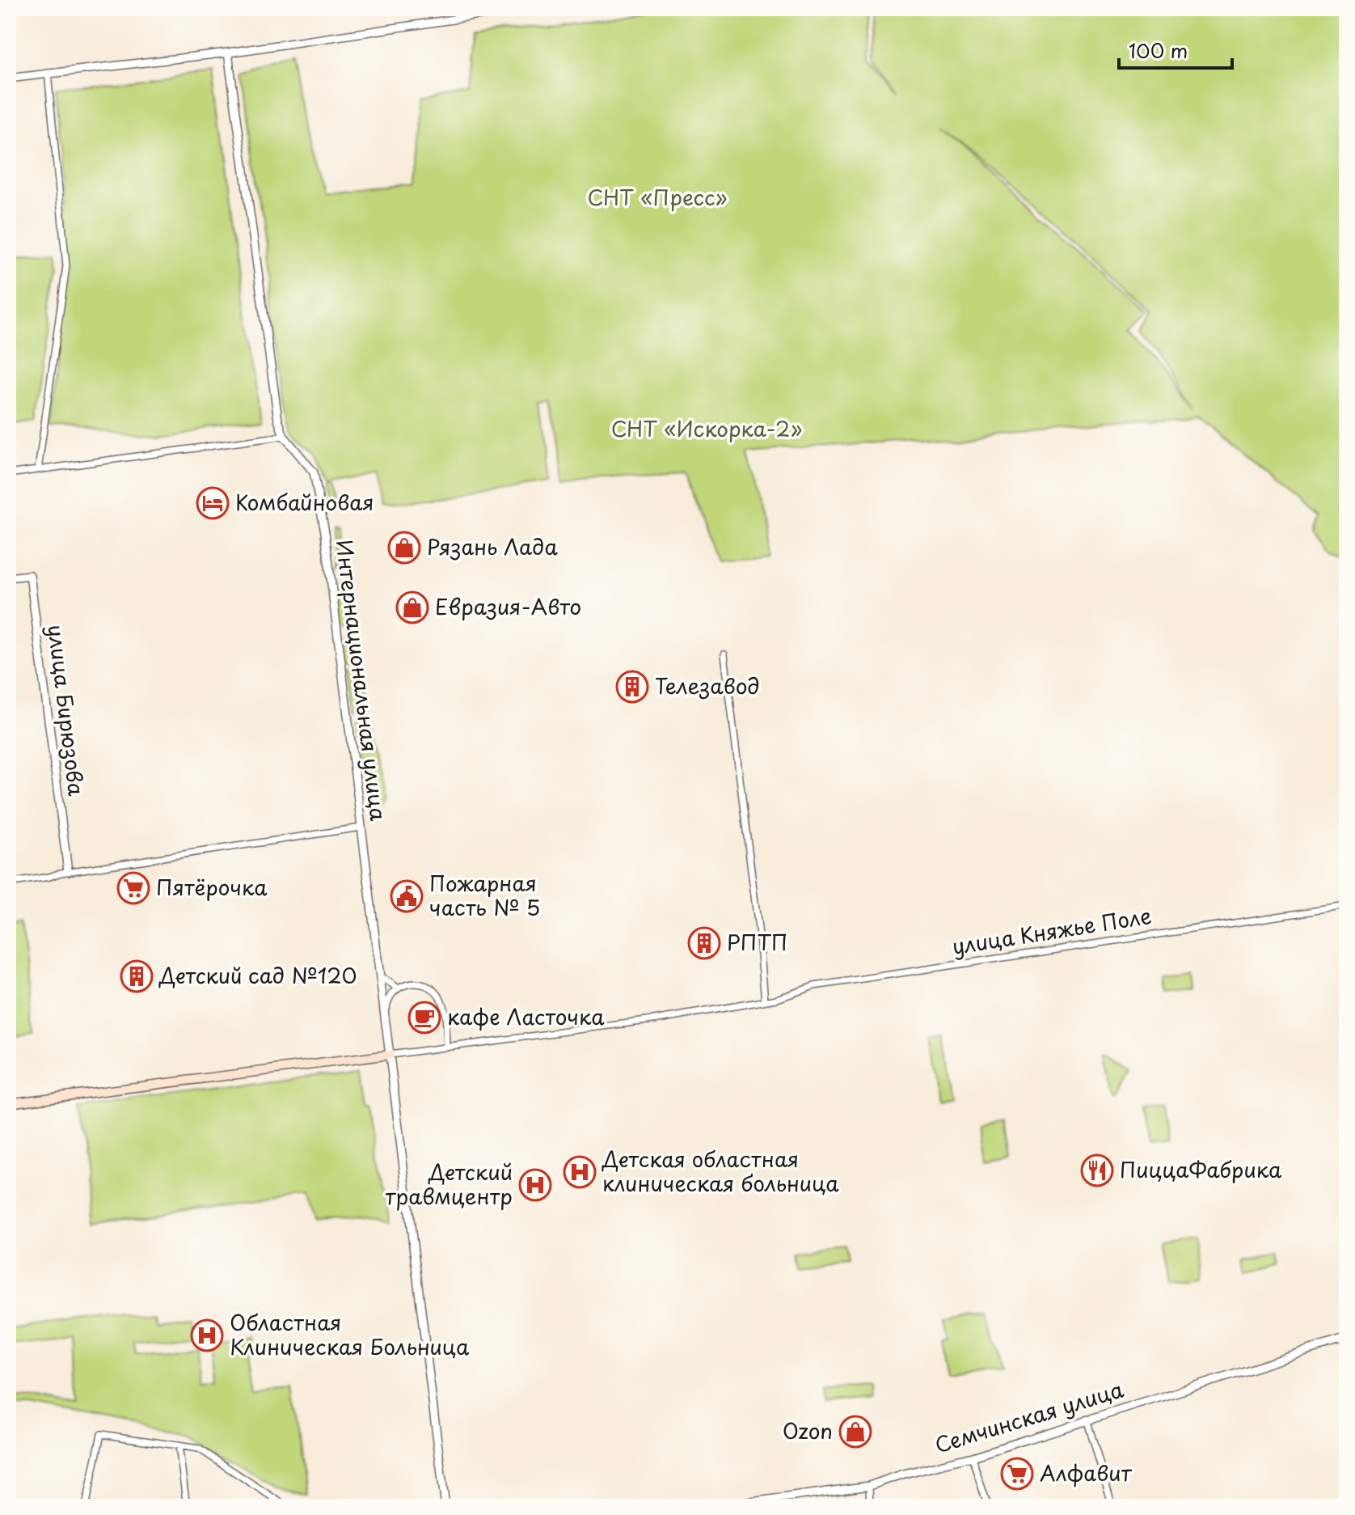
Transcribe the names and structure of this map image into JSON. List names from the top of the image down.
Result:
{
  "streets": {
    "street": [
      "Интернациональная улица",
      "улица Бирюзова",
      "улица Княжье Поле",
      "Семчинская улица"
    ]
  },
  "parks": ["СНТ «Пресс»", "СНТ «Искорка-2»"],
  "places": {
    "hotel": ["Комбайновая"],
    "shop": ["Рязань Лада", "Евразия-Авто", "Ozon"],
    "building": ["Телезавод", "РПТП", "Детский сад №120"],
    "supermarket": ["Пятёрочка", "Алфавит"],
    "public building": ["Пожарная часть № 5"],
    "cafe": ["кафе Ласточка"],
    "restaurant": ["ПиццаФабрика"],
    "hospital": ["Детская областная клиническая больница", "Детский травмцентр", "Областная Клиническая Больница"]
  },
  "scale_bar": "100 m"
}
